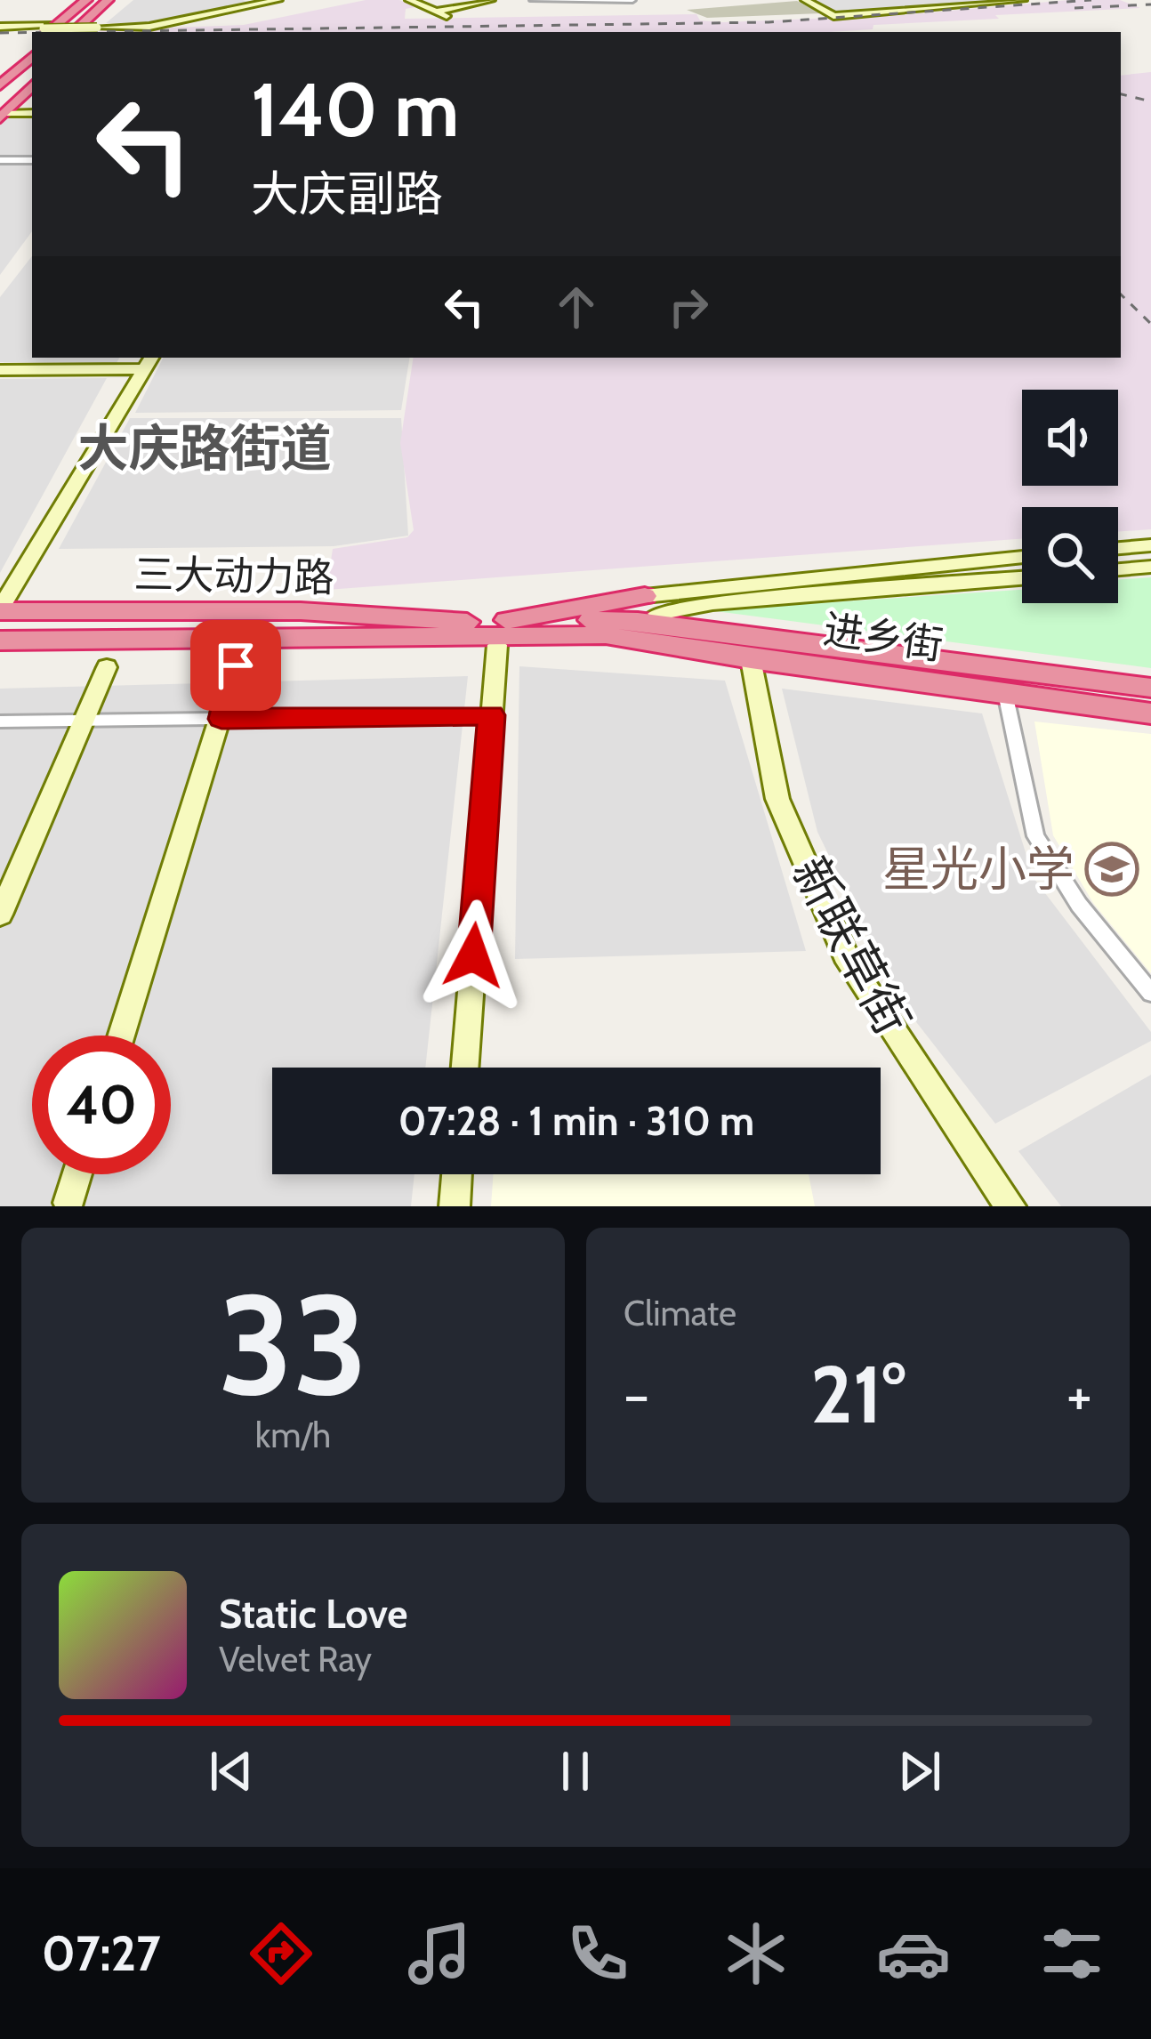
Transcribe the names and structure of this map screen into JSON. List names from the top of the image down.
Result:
{
  "streets": {
    "highway": ["三大动力路", "进乡街"],
    "main road": ["新联草街"]
  },
  "crossings": [
    ["三大动力路", "进乡街"],
    ["进乡街", "新联草街"]
  ],
  "districts": ["大庆路街道"],
  "places": {
    "school or university": ["星光小学"]
  },
  "page": {
    "turn": ["140 m", "大庆副路"],
    "limit": "40",
    "trip": "07:28 · 1 min · 310 m",
    "tile": [
      ["33", "km/h"],
      "Climate"
    ],
    "heat": ["−", "21°", "+"],
    "song": ["Static Love", "Velvet Ray"],
    "tabs": "07:27"
  }
}
